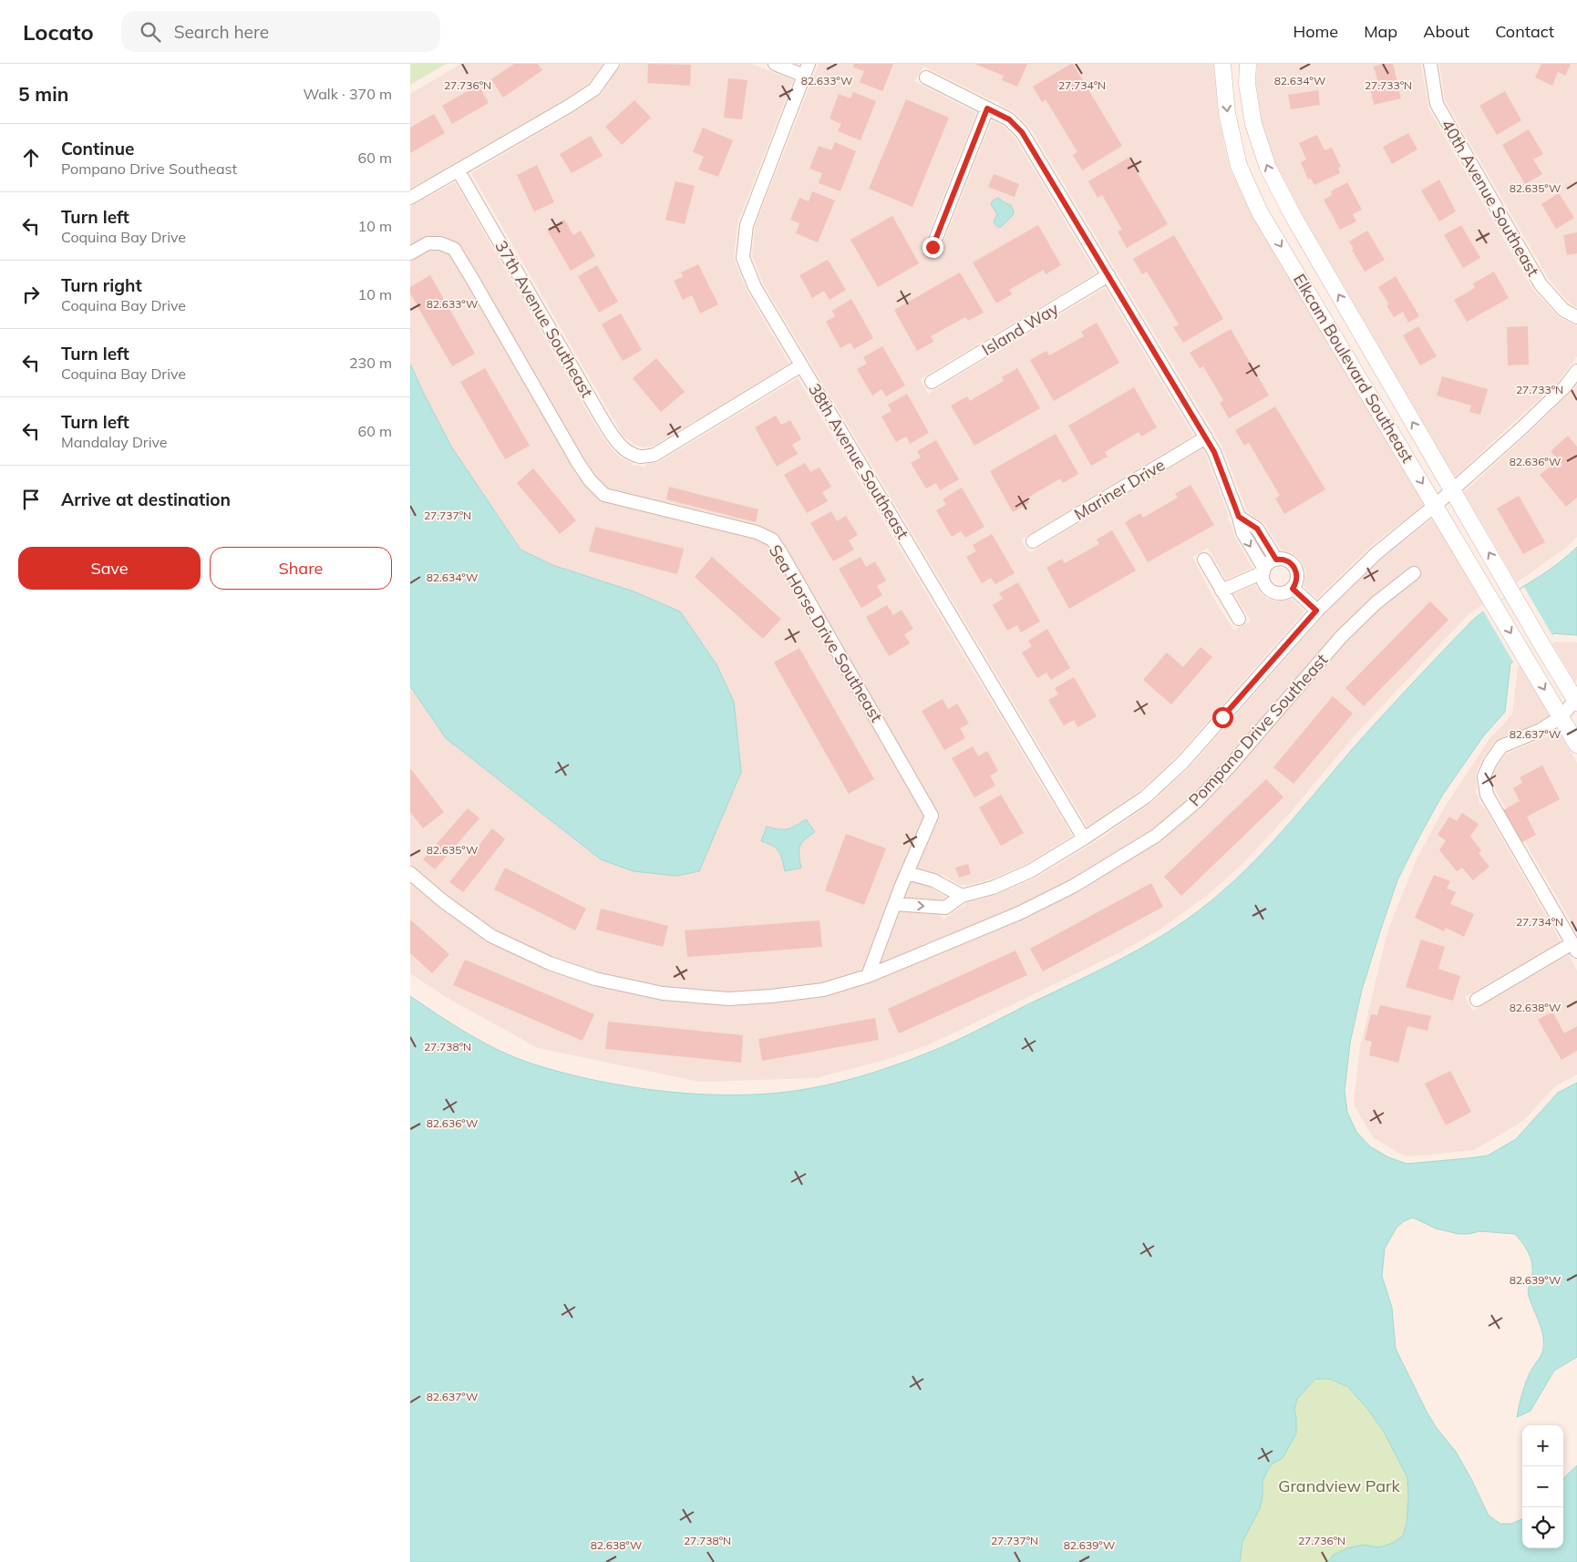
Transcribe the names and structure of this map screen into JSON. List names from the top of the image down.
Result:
{
  "streets": {
    "street": [
      "40th Avenue Southeast",
      "37th Avenue Southeast",
      "Island Way",
      "Elkcam Boulevard Southeast",
      "38th Avenue Southeast",
      "Mariner Drive",
      "Sea Horse Drive Southeast",
      "Pompano Drive Southeast"
    ]
  },
  "crossings": [
    ["37th Avenue Southeast", "38th Avenue Southeast"]
  ],
  "parks": ["Grandview Park"],
  "page": {
    "header": "Locato",
    "search": "Search here",
    "nav": [
      "Home",
      "Map",
      "About",
      "Contact"
    ],
    "heading": ["5 min", "Walk · 370 m"],
    "list": [
      ["Continue", "Pompano Drive Southeast", "60 m"],
      ["Turn left", "Coquina Bay Drive", "10 m"],
      ["Turn right", "Coquina Bay Drive", "10 m"],
      ["Turn left", "Coquina Bay Drive", "230 m"],
      ["Turn left", "Mandalay Drive", "60 m"],
      "Arrive at destination"
    ],
    "buttons": ["Save", "Share"],
    "map_buttons": ["+", "−"]
  },
  "coordinates": [
    "82.634°W",
    "82.633°W",
    "27.736°N",
    "27.734°N",
    "27.733°N",
    "82.635°W",
    "82.636°W",
    "27.737°N",
    "82.637°W",
    "82.638°W",
    "27.738°N",
    "82.639°W"
  ]
}
